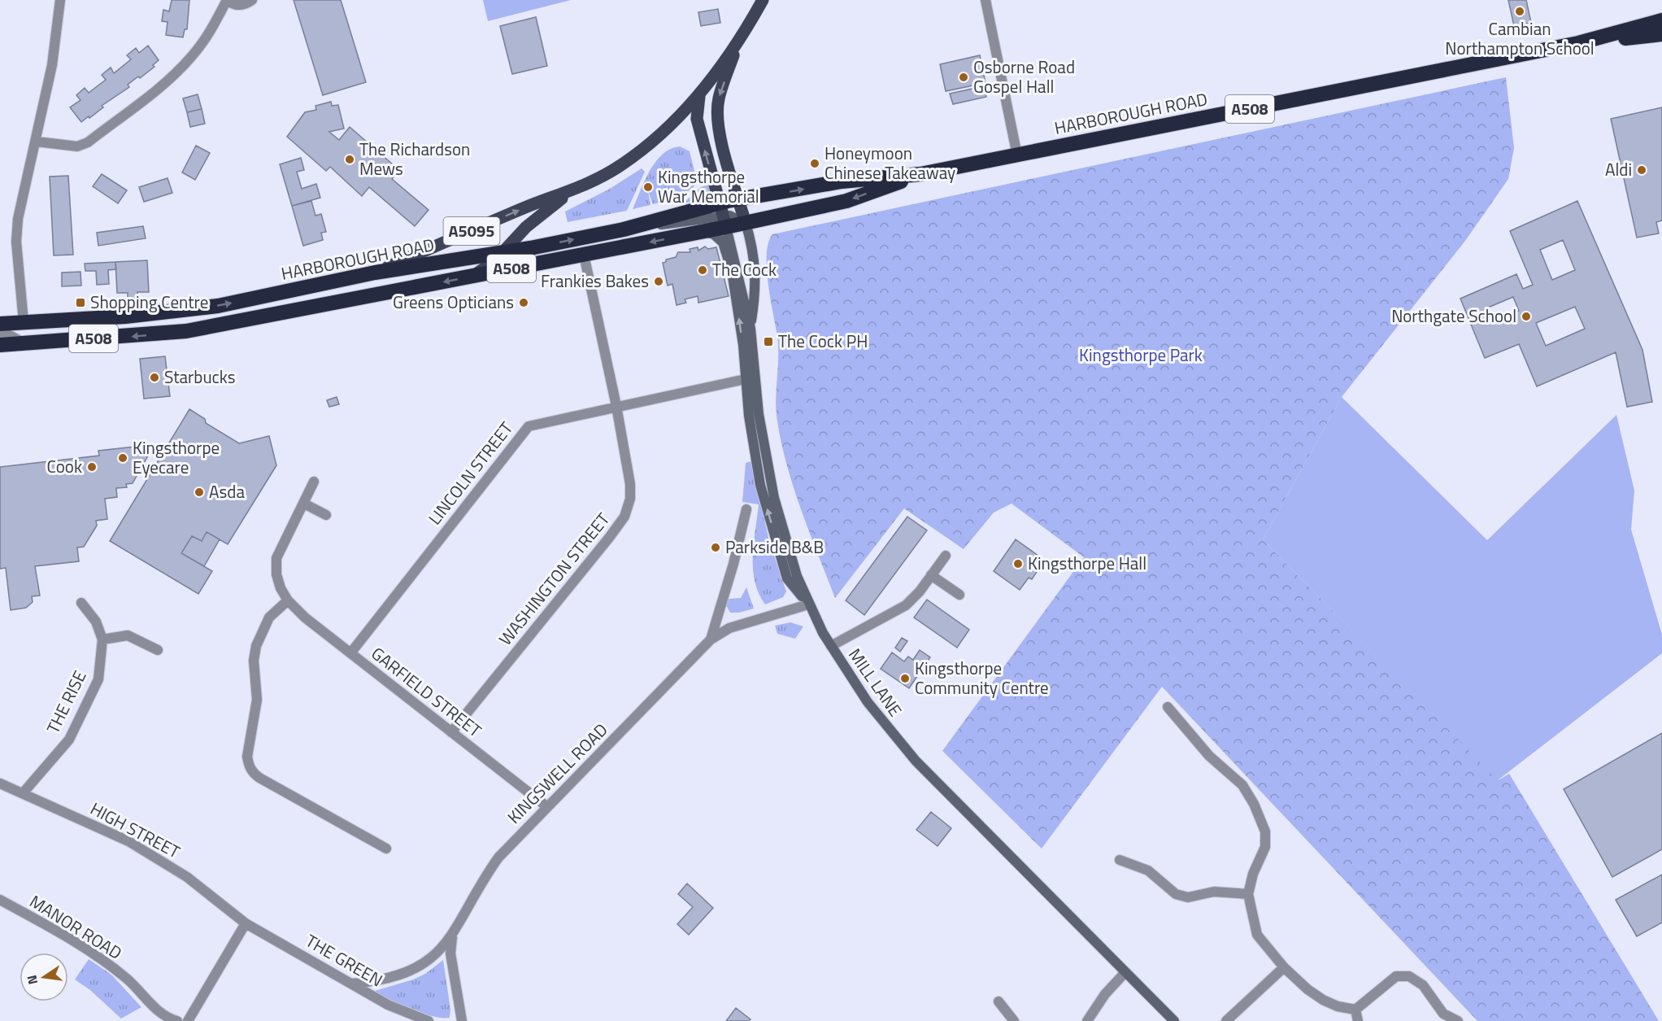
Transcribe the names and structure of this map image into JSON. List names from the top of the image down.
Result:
{
  "streets": {
    "highway": ["A508", "HARBOROUGH ROAD"],
    "main road": ["A5095"],
    "street": [
      "LINCOLN STREET",
      "WASHINGTON STREET",
      "MILL LANE",
      "GARFIELD STREET",
      "THE RISE",
      "KINGSWELL ROAD",
      "HIGH STREET",
      "MANOR ROAD",
      "THE GREEN"
    ]
  },
  "crossings": [
    ["A508", "HARBOROUGH ROAD"],
    ["HARBOROUGH ROAD", "A5095"],
    ["HARBOROUGH ROAD", "WASHINGTON STREET"],
    ["HARBOROUGH ROAD", "MILL LANE"],
    ["LINCOLN STREET", "WASHINGTON STREET"],
    ["LINCOLN STREET", "MILL LANE"],
    ["LINCOLN STREET", "GARFIELD STREET"],
    ["WASHINGTON STREET", "GARFIELD STREET"],
    ["MILL LANE", "KINGSWELL ROAD"],
    ["GARFIELD STREET", "KINGSWELL ROAD"],
    ["THE RISE", "HIGH STREET"],
    ["KINGSWELL ROAD", "THE GREEN"],
    ["HIGH STREET", "THE GREEN"]
  ],
  "parks": ["Kingsthorpe Park"],
  "places": {
    "other": [
      "Cambian Northampton School",
      "Osborne Road Gospel Hall",
      "The Richardson Mews",
      "Honeymoon Chinese Takeaway",
      "Aldi",
      "Kingsthorpe War Memorial",
      "The Cock",
      "Frankies Bakes",
      "Greens Opticians",
      "Northgate School",
      "Starbucks",
      "Kingsthorpe Eyecare",
      "Cook",
      "Asda",
      "Parkside B&B",
      "Kingsthorpe Hall",
      "Kingsthorpe Community Centre"
    ],
    "transit": ["Shopping Centre", "The Cock PH"]
  },
  "north": "left"
}
